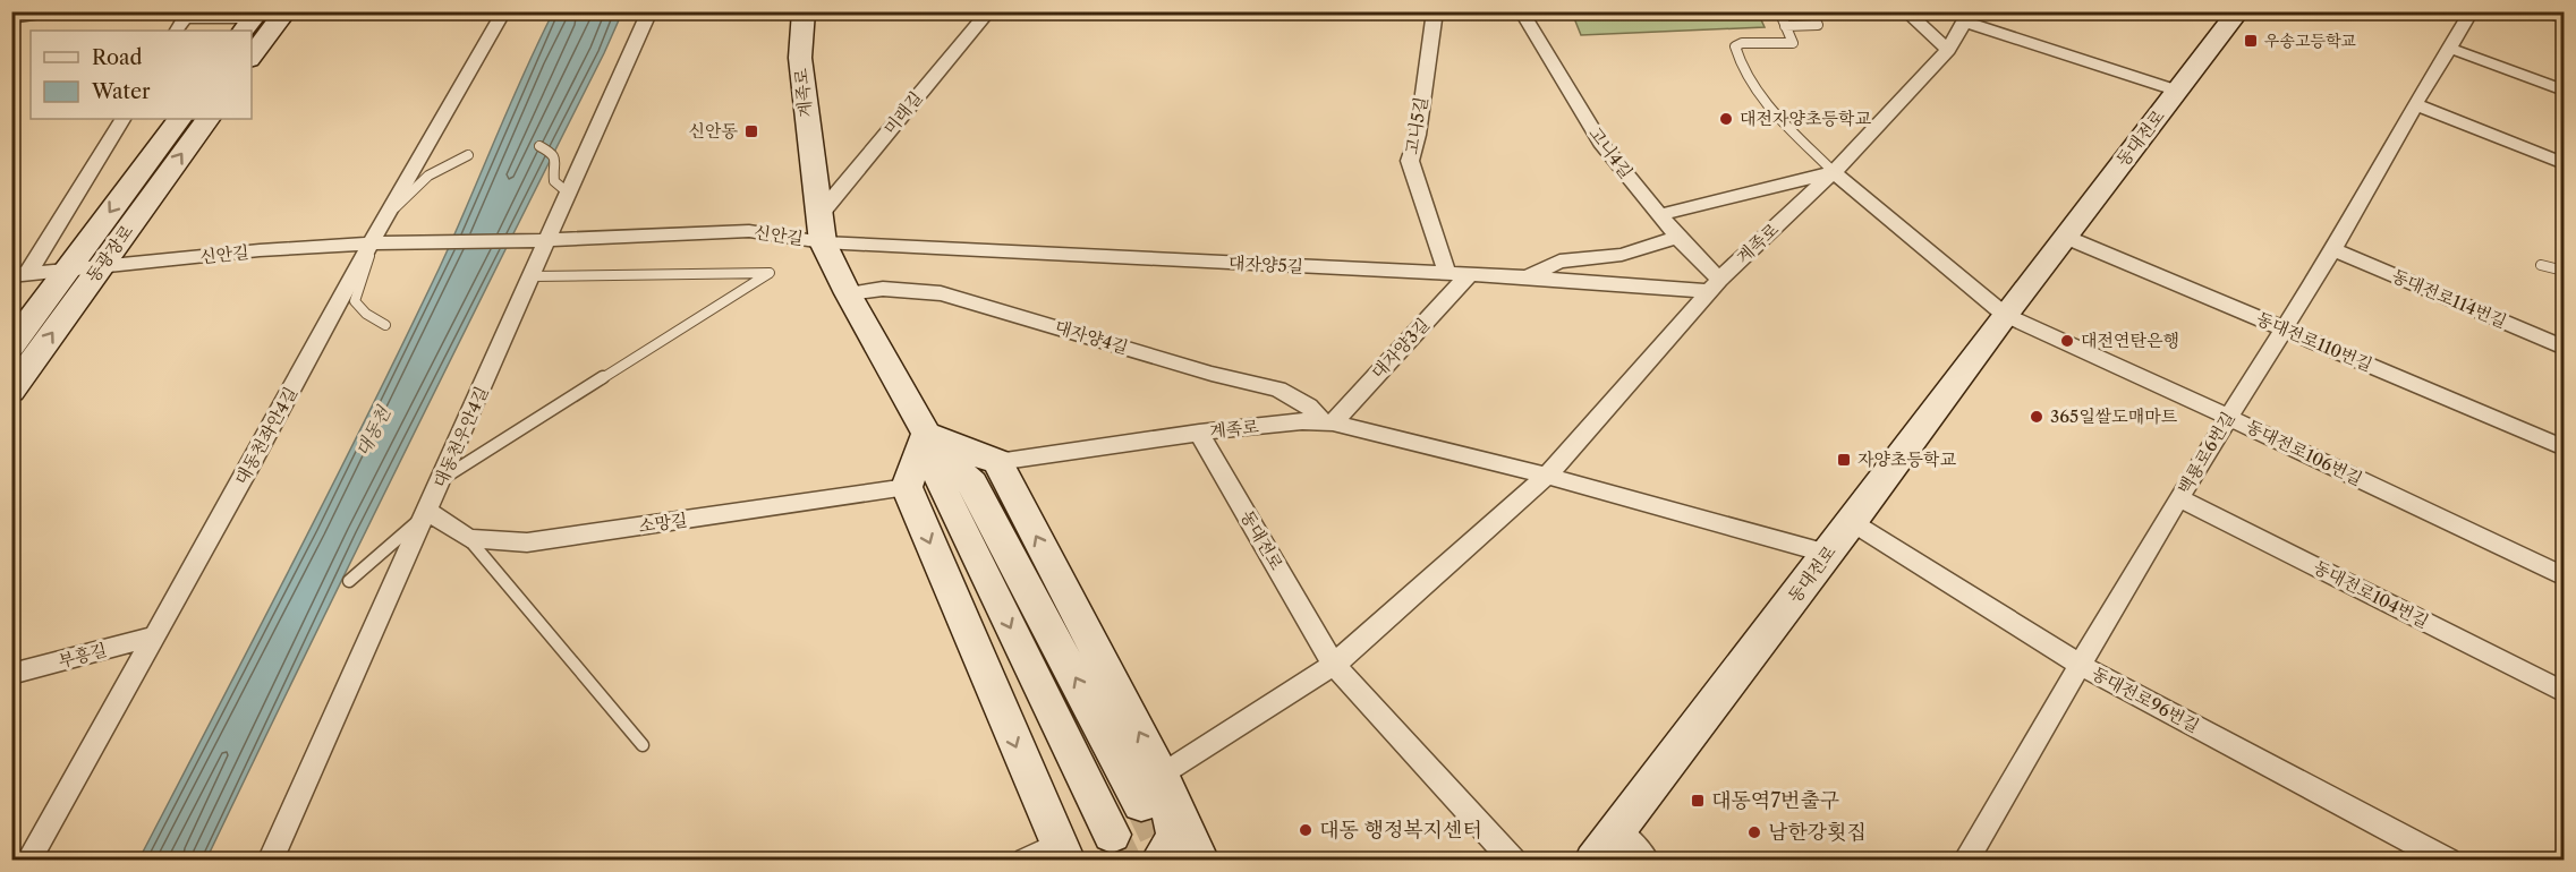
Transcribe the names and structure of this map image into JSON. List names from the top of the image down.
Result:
{
  "streets": {
    "main road": ["계족로", "동대전로", "동광장로"],
    "street": [
      "미래길",
      "고니5길",
      "고니4길",
      "신안길",
      "대자양5길",
      "동대전로114번길",
      "대자양4길",
      "동대전로110번길",
      "대자양3길",
      "대동천좌안4길",
      "대동천우안4길",
      "백룡로6번길",
      "동대전로106번길",
      "소망길",
      "동대전로104번길",
      "부흥길",
      "동대전로96번길"
    ]
  },
  "crossings": [
    ["계족로", "미래길"],
    ["계족로", "동대전로"],
    ["계족로", "고니4길"],
    ["계족로", "신안길"],
    ["계족로", "대자양5길"],
    ["계족로", "대자양4길"],
    ["계족로", "대자양3길"],
    ["미래길", "신안길"],
    ["미래길", "대자양5길"],
    ["고니5길", "대자양5길"],
    ["동대전로", "동대전로110번길"],
    ["동대전로", "동대전로106번길"],
    ["동대전로", "동대전로96번길"],
    ["고니4길", "대자양5길"],
    ["신안길", "동광장로"],
    ["신안길", "대자양5길"],
    ["신안길", "대동천좌안4길"],
    ["신안길", "대동천우안4길"],
    ["대자양5길", "대자양3길"],
    ["동대전로114번길", "백룡로6번길"],
    ["대자양4길", "대자양3길"],
    ["동대전로110번길", "백룡로6번길"],
    ["대동천좌안4길", "부흥길"],
    ["대동천우안4길", "소망길"],
    ["백룡로6번길", "동대전로106번길"],
    ["백룡로6번길", "동대전로104번길"],
    ["백룡로6번길", "동대전로96번길"]
  ],
  "water": ["대동천"],
  "places": {
    "transit": [
      "우송고등학교",
      "신안동",
      "자양초등학교",
      "대동역7번출구"
    ],
    "other": [
      "대전자양초등학교",
      "대전연탄은행",
      "365일쌀도매마트",
      "대동 행정복지센터",
      "남한강횟집"
    ]
  },
  "legend": ["Road", "Water"]
}
